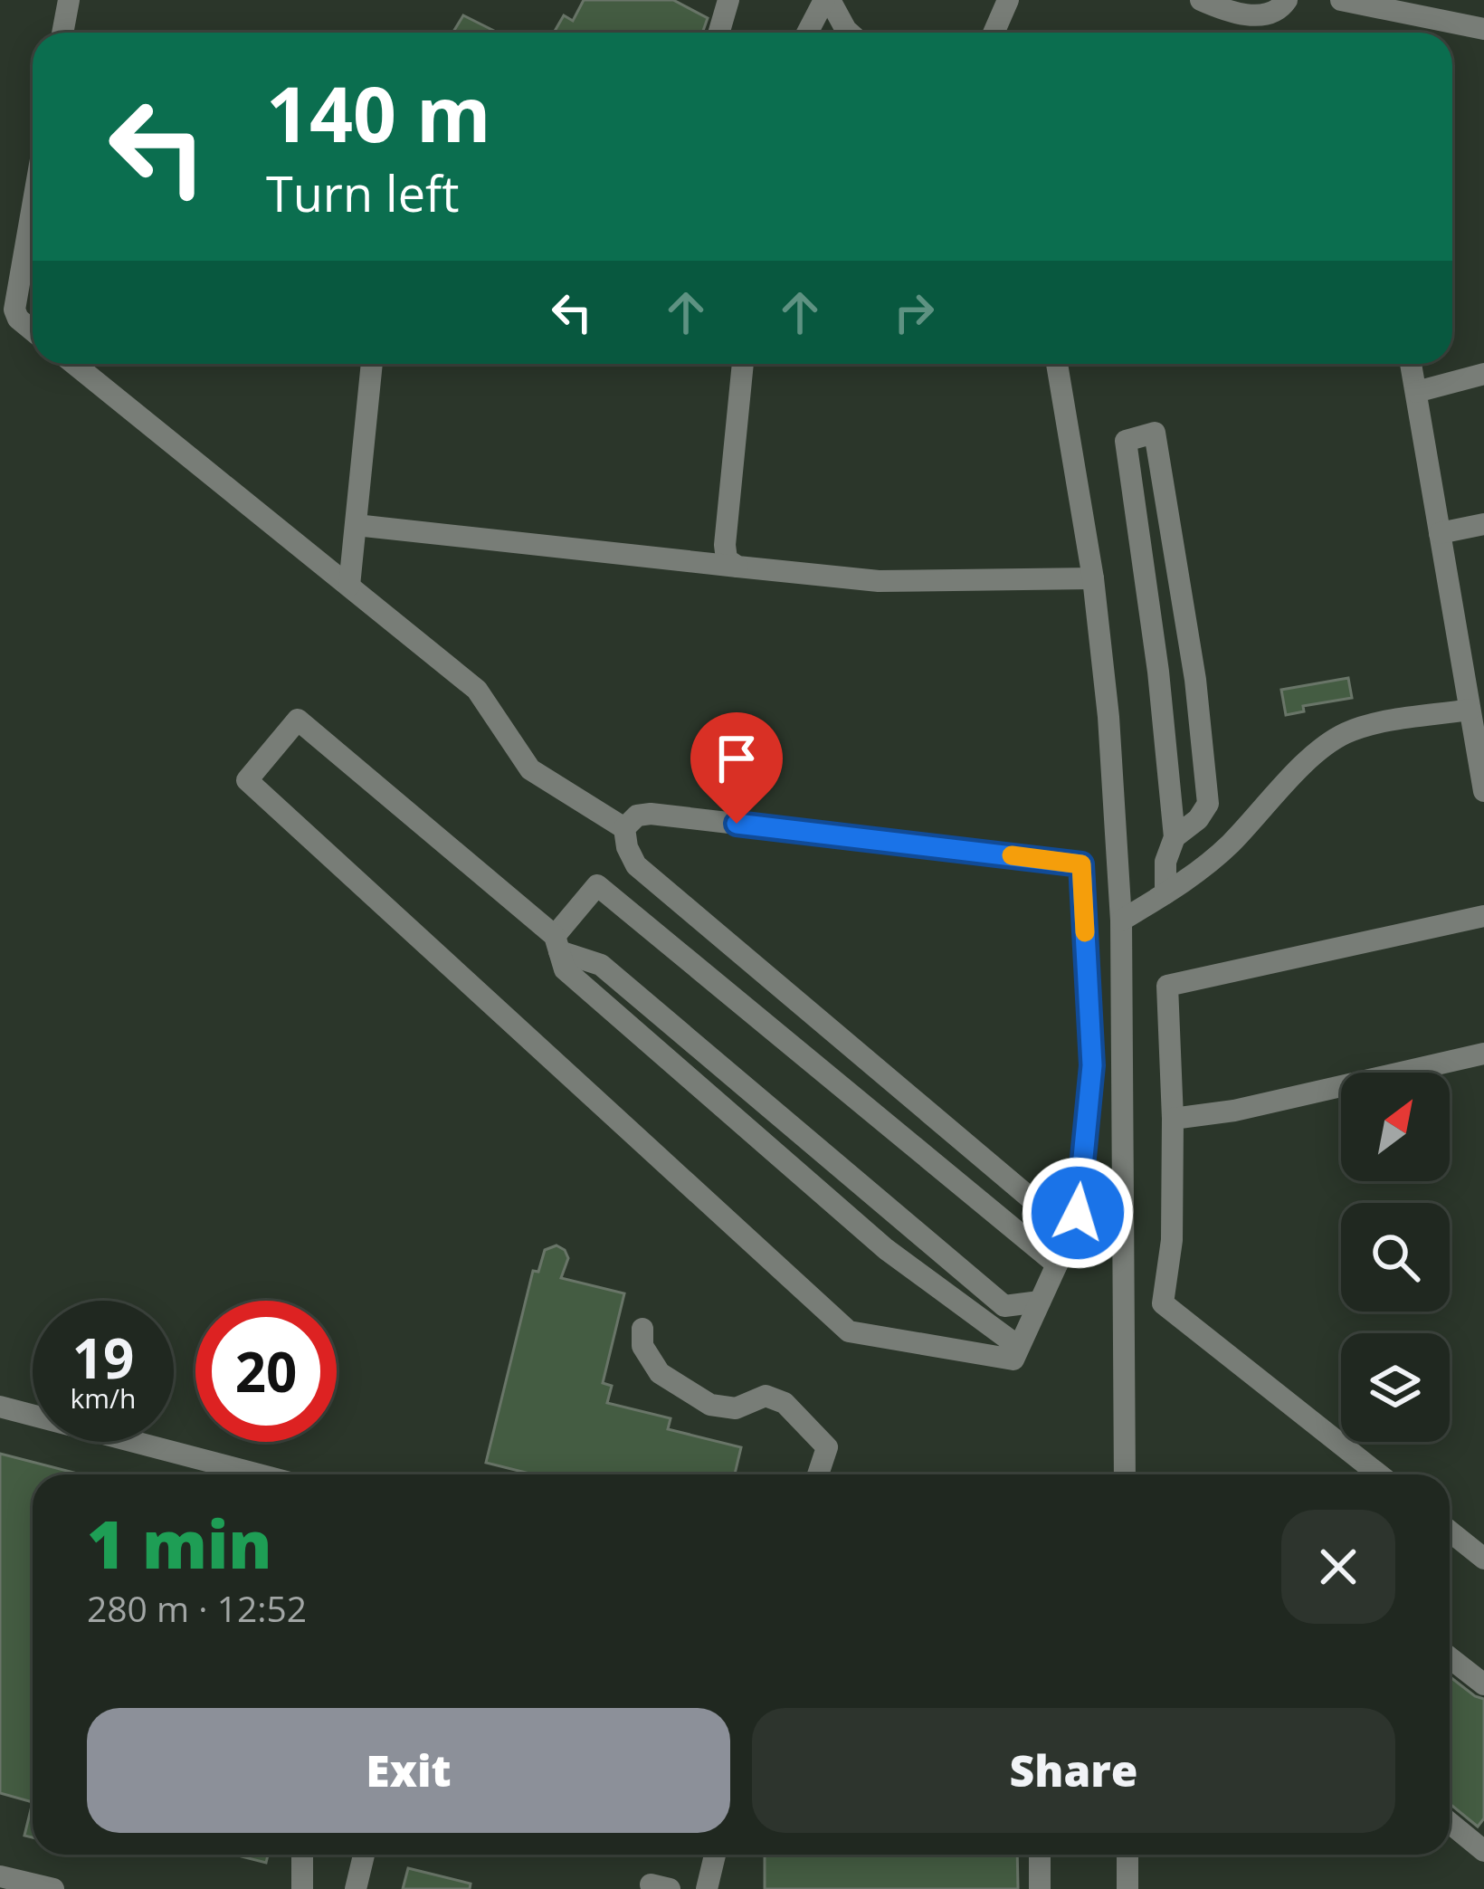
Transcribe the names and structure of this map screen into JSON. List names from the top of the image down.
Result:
{
  "north": "top right",
  "page": {
    "turn": ["140 m", "Turn left"],
    "speed": "19 km/h",
    "limit": "20",
    "heading": ["1 min", "280 m · 12:52"],
    "buttons": ["Exit", "Share"]
  }
}
